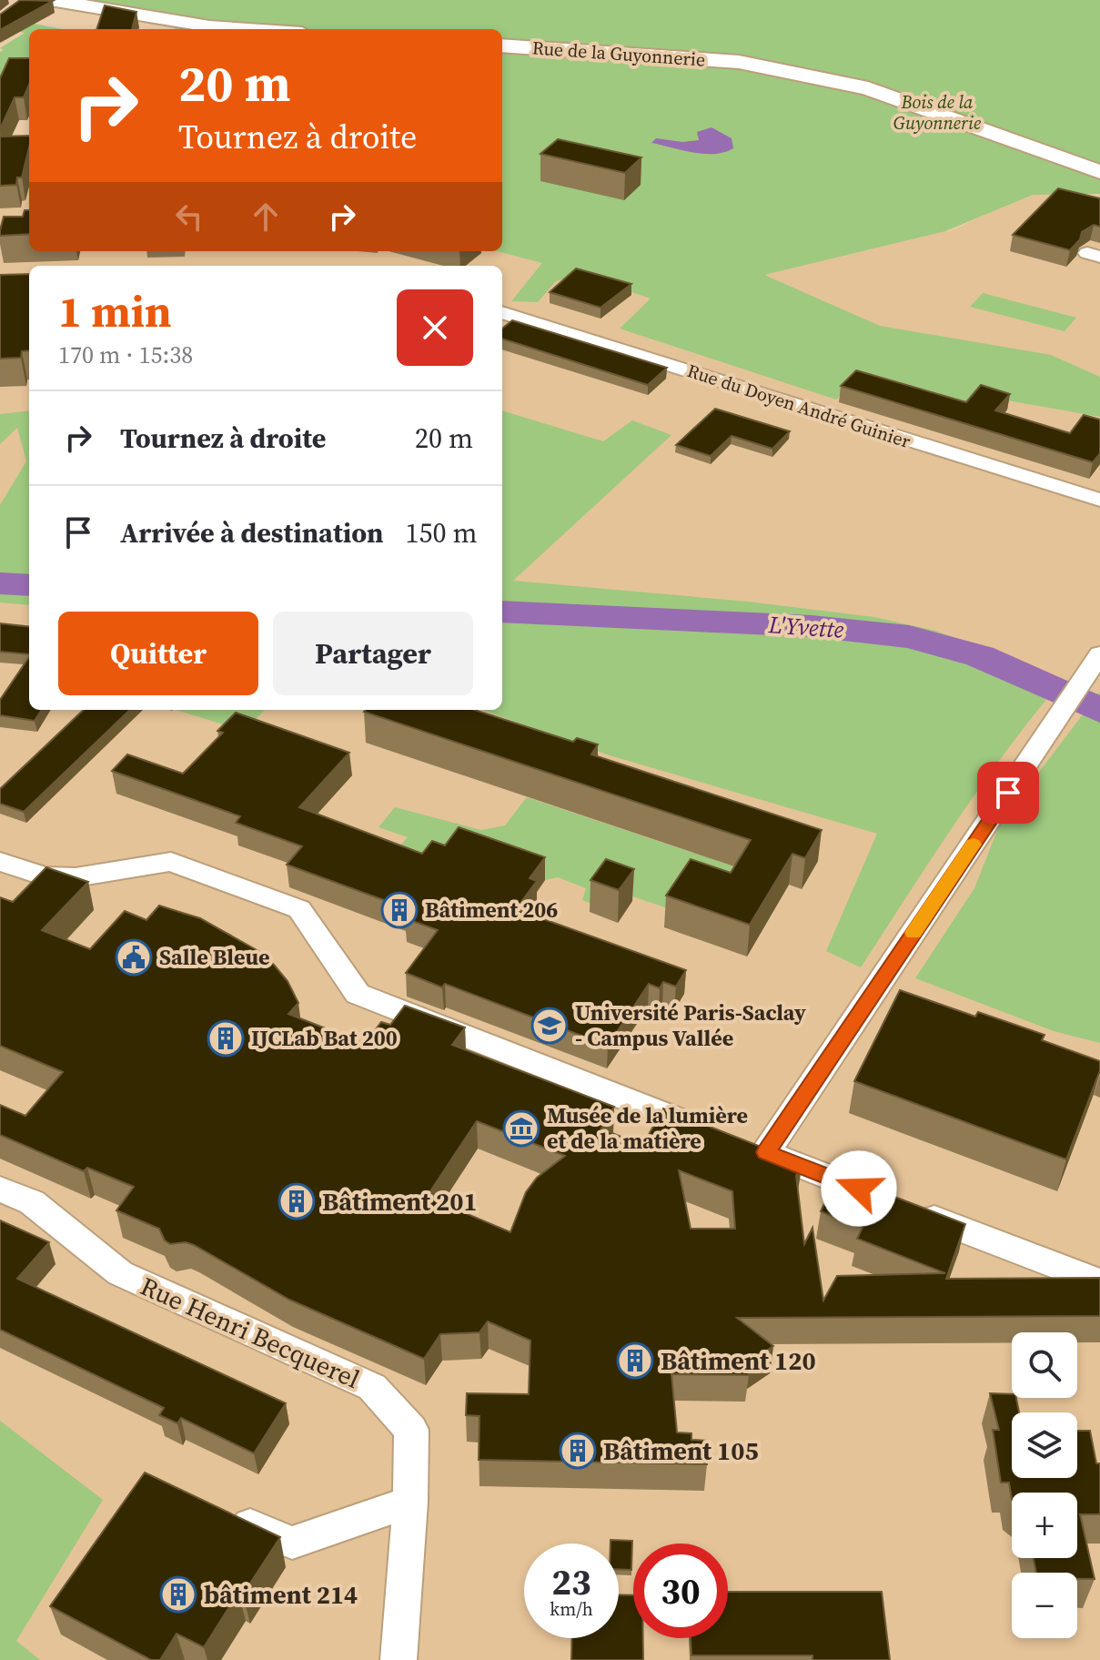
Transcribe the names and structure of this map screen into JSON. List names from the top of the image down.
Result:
{
  "streets": {
    "street": ["Rue de la Guyonnerie", "Rue du Doyen André Guinier", "Rue Henri Becquerel"]
  },
  "water": ["L'Yvette"],
  "parks": ["Bois de la Guyonnerie"],
  "places": {
    "building": [
      "Bâtiment 206",
      "IJCLab Bat 200",
      "Bâtiment 201",
      "Bâtiment 120",
      "Bâtiment 105",
      "bâtiment 214"
    ],
    "public building": ["Salle Bleue"],
    "school or university": ["Université Paris-Saclay - Campus Vallée"],
    "museum": ["Musée de la lumière et de la matière"]
  },
  "page": {
    "turn": ["20 m", "Tournez à droite"],
    "heading": ["1 min", "170 m · 15:38"],
    "list": [
      {
        "name": "Tournez à droite",
        "value": "20 m"
      },
      {
        "name": "Arrivée à destination",
        "value": "150 m"
      }
    ],
    "buttons": ["Quitter", "Partager"],
    "map_buttons": ["+", "−"],
    "speed": "23 km/h",
    "limit": "30"
  }
}
